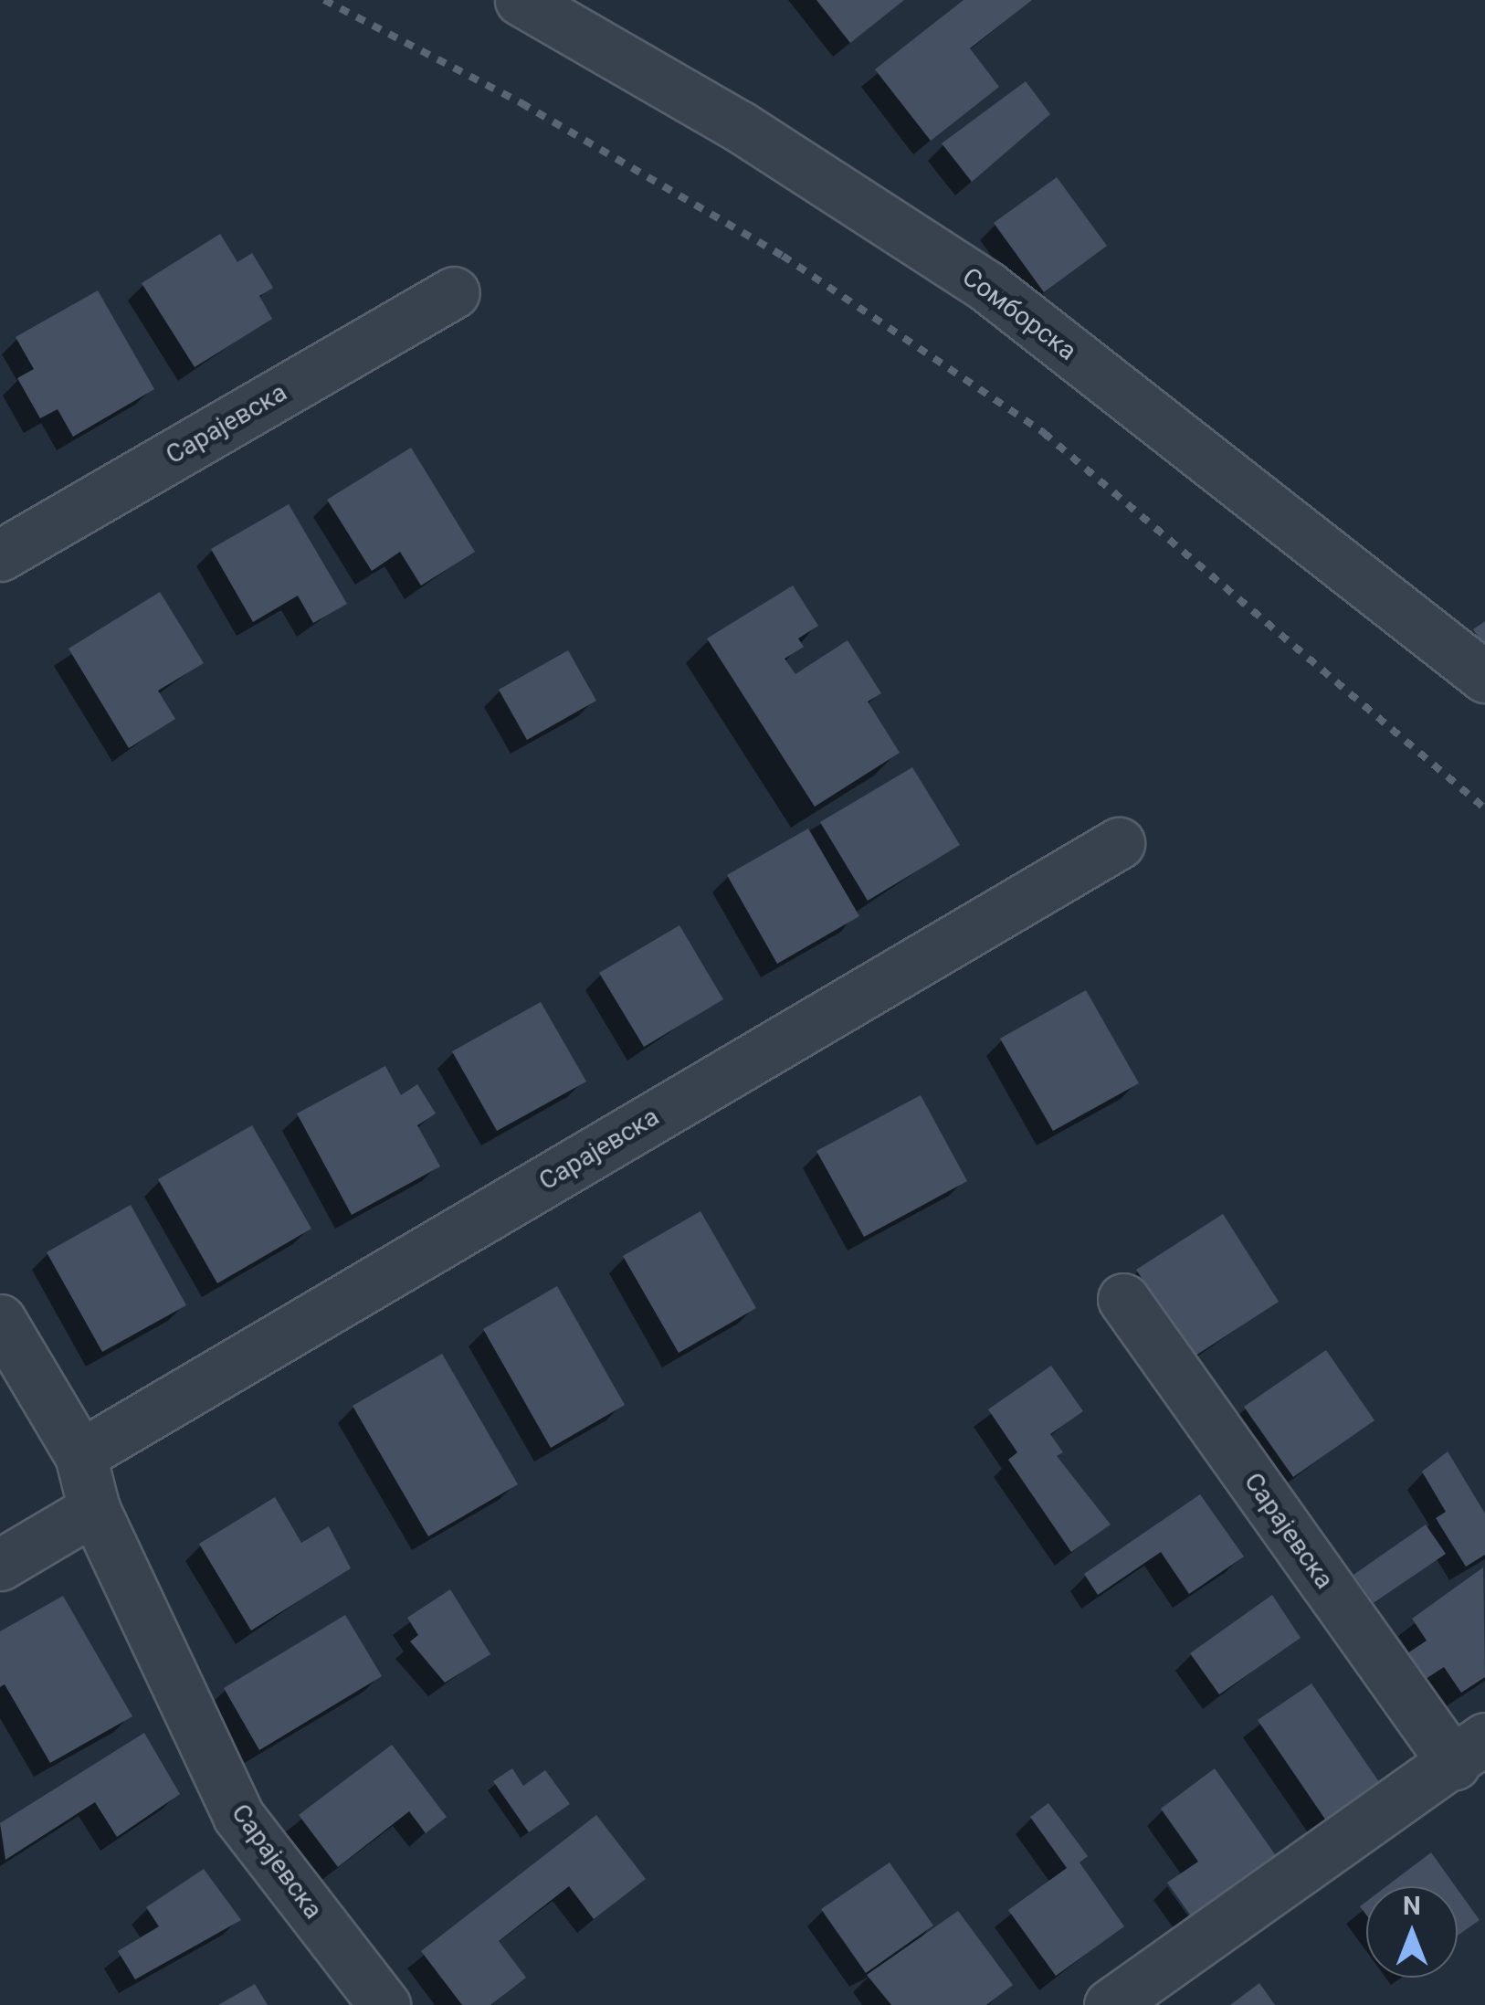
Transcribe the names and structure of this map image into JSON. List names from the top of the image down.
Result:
{
  "streets": {
    "street": ["Сомборска", "Сарајевска"]
  },
  "north": "top"
}
